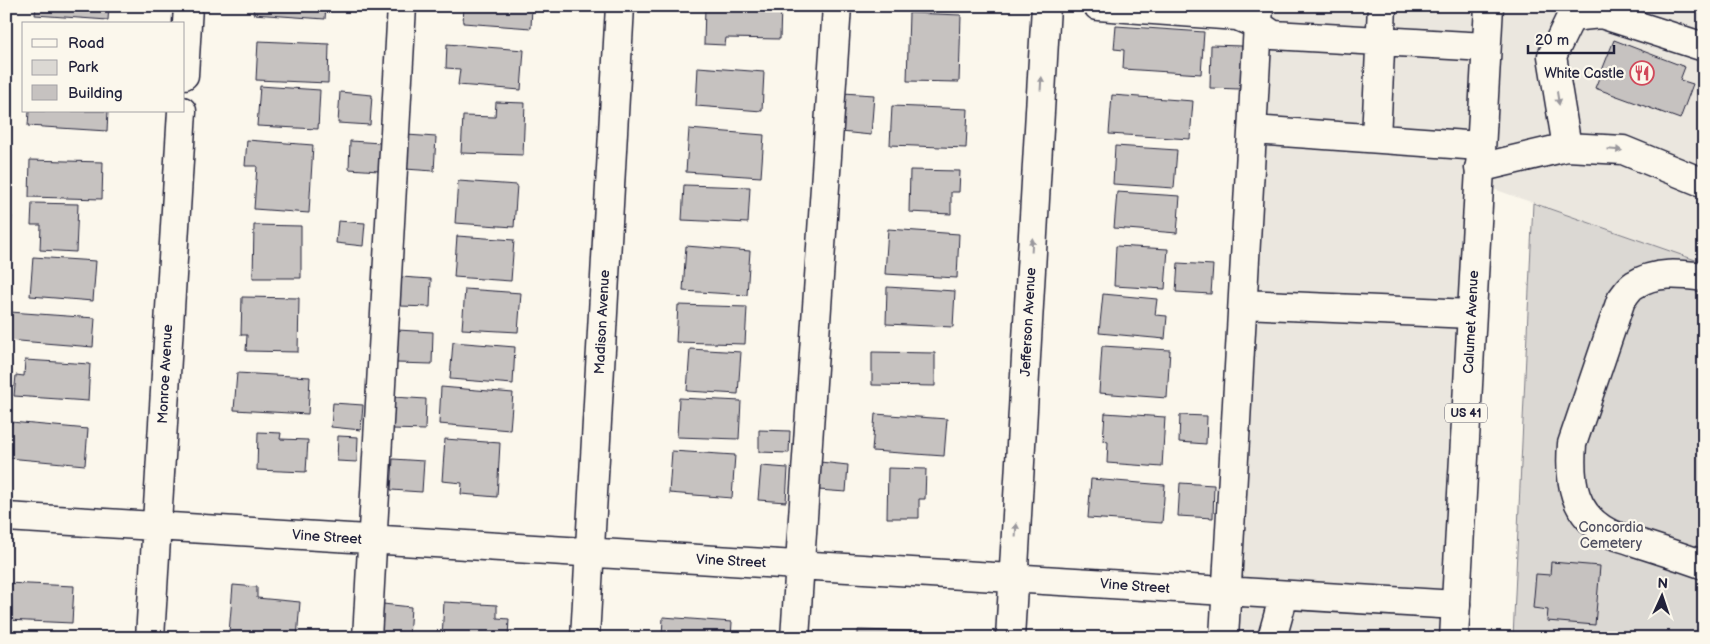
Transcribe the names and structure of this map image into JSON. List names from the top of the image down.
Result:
{
  "streets": {
    "street": [
      "Madison Avenue",
      "Jefferson Avenue",
      "Calumet Avenue",
      "Monroe Avenue",
      "US 41",
      "Vine Street"
    ]
  },
  "crossings": [
    ["Madison Avenue", "Vine Street"],
    ["Jefferson Avenue", "Vine Street"],
    ["Calumet Avenue", "Vine Street"],
    ["Monroe Avenue", "Vine Street"]
  ],
  "parks": ["Concordia Cemetery"],
  "places": {
    "restaurant": ["White Castle"]
  },
  "legend": ["Road", "Park", "Building"],
  "scale_bar": "20 m",
  "north": "top"
}
